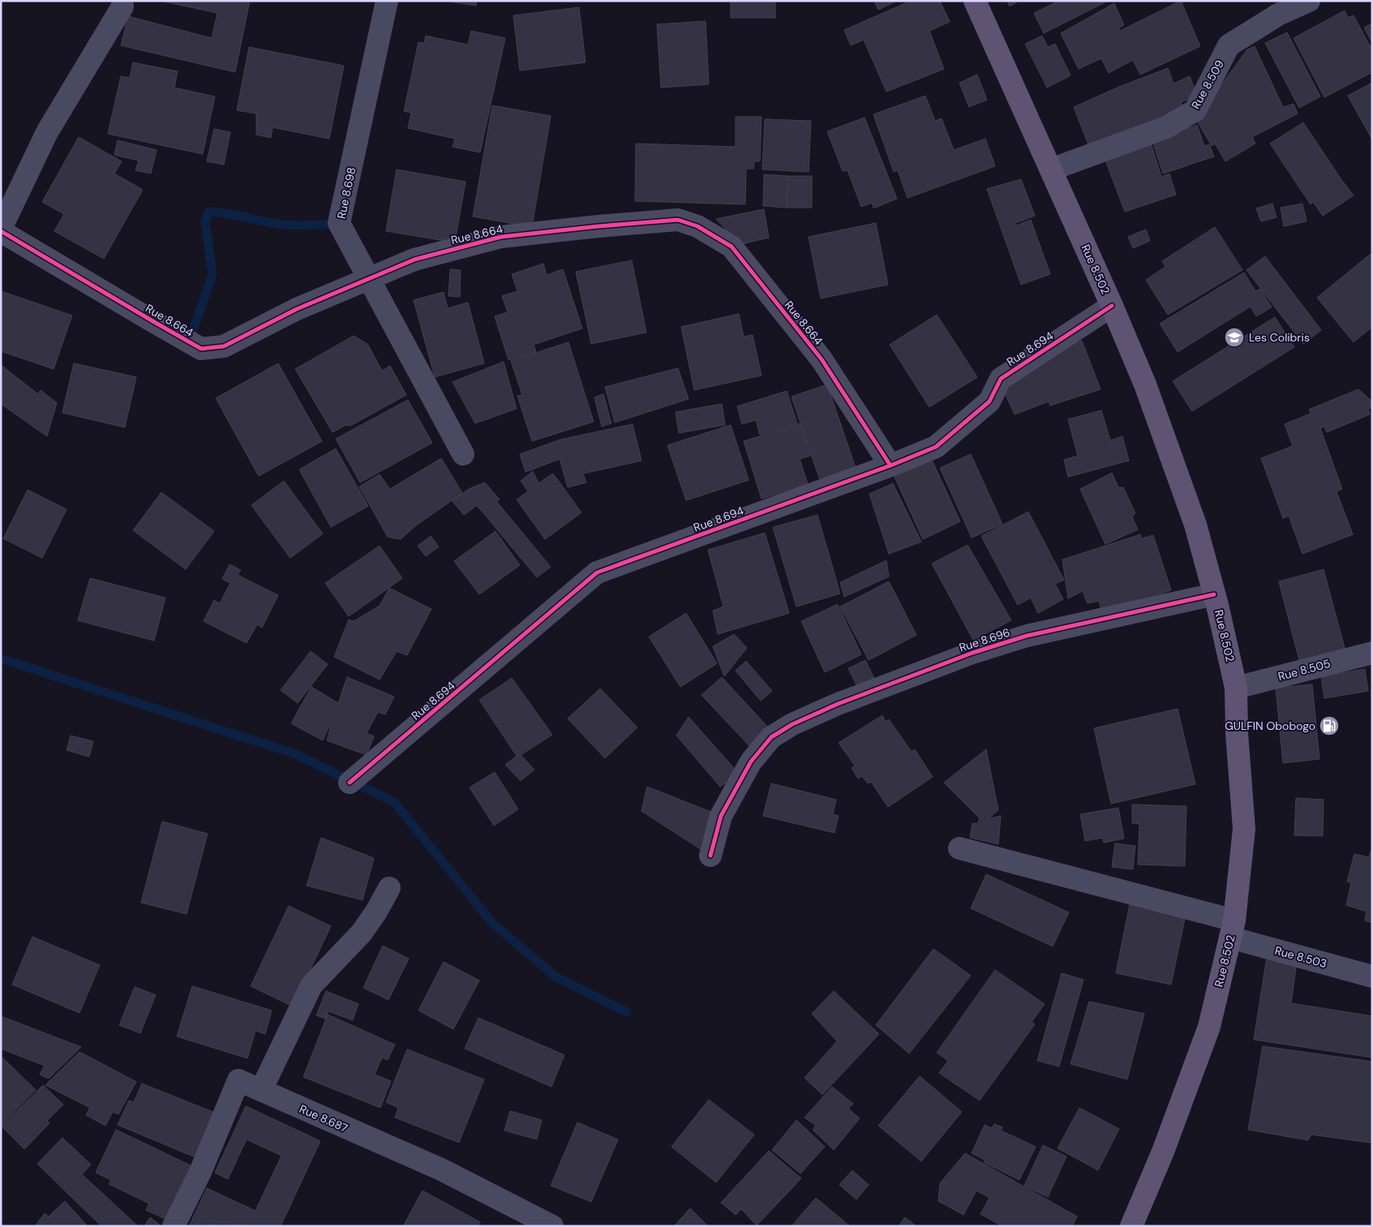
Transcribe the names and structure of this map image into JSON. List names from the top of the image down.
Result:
{
  "streets": {
    "main road": ["Rue 8.502"],
    "street": [
      "Rue 8.509",
      "Rue 8.698",
      "Rue 8.664",
      "Rue 8.694",
      "Rue 8.696",
      "Rue 8.505",
      "Rue 8.503",
      "Rue 8.687"
    ]
  },
  "crossings": [
    ["Rue 8.509", "Rue 8.502"],
    ["Rue 8.698", "Rue 8.664"],
    ["Rue 8.664", "Rue 8.694"],
    ["Rue 8.502", "Rue 8.694"],
    ["Rue 8.502", "Rue 8.696"],
    ["Rue 8.502", "Rue 8.505"],
    ["Rue 8.502", "Rue 8.503"]
  ],
  "places": {
    "school or university": ["Les Colibris"],
    "fuel station": ["GULFIN Obobogo"]
  }
}
